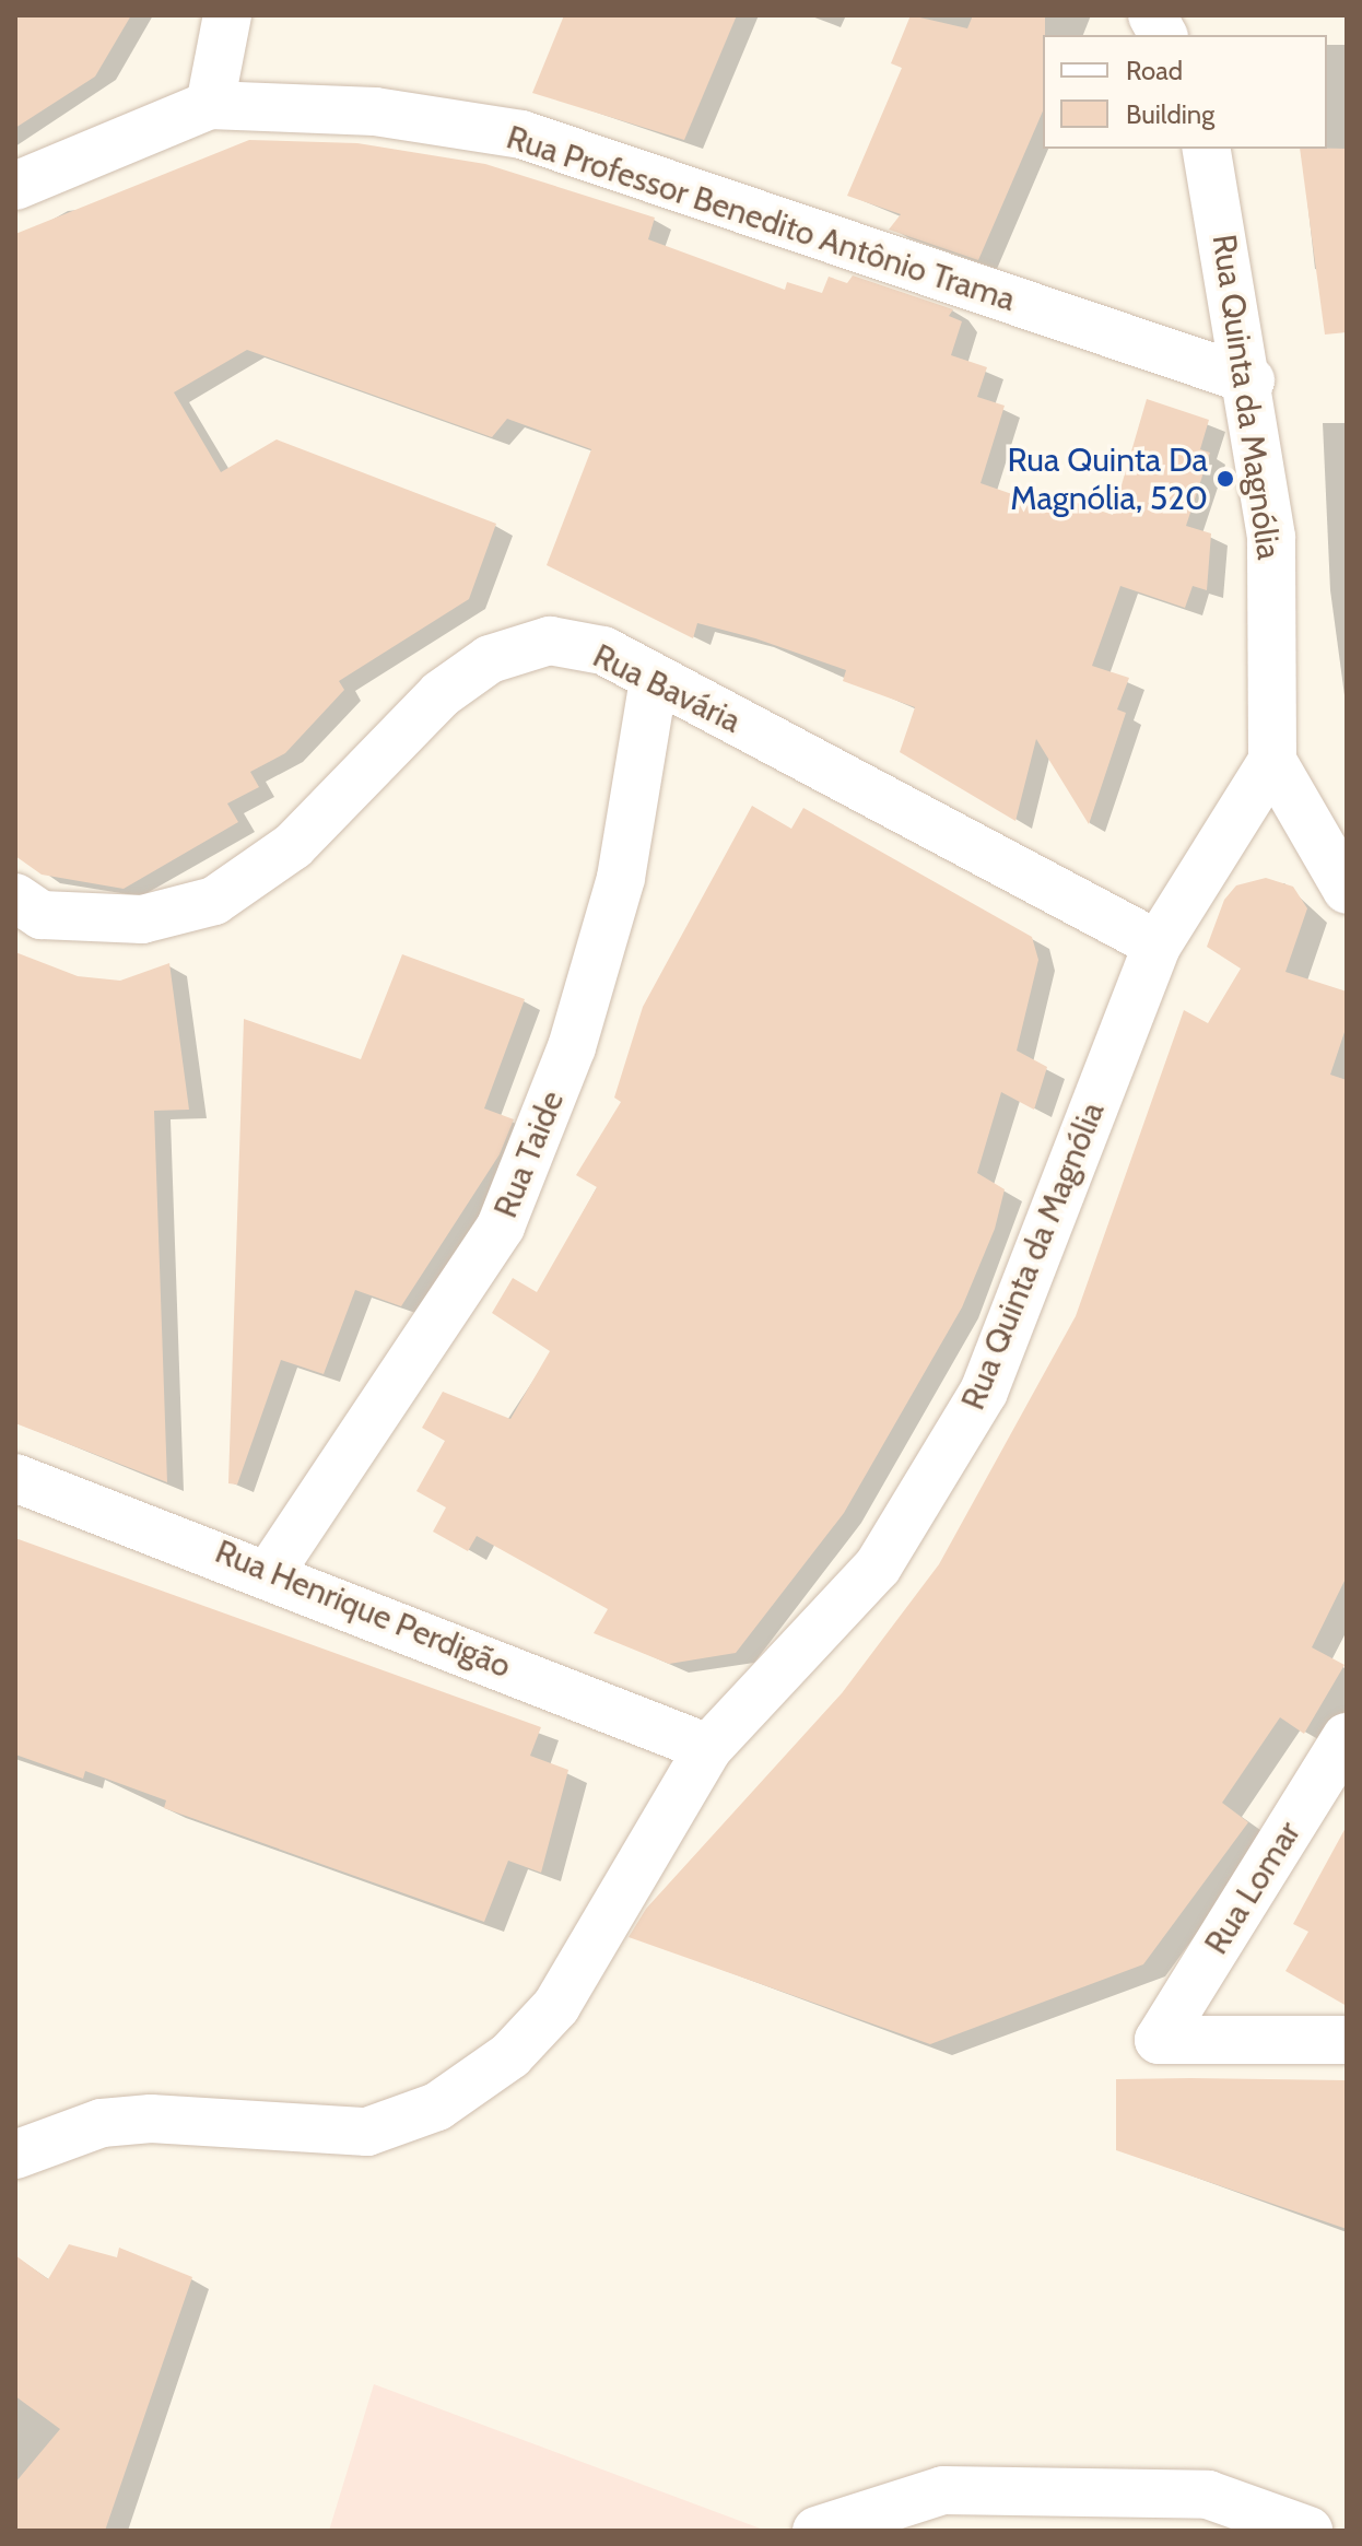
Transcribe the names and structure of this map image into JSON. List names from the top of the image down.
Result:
{
  "streets": {
    "street": [
      "Rua Professor Benedito Antônio Trama",
      "Rua Quinta da Magnólia",
      "Rua Bavária",
      "Rua Taide",
      "Rua Henrique Perdigão",
      "Rua Lomar"
    ]
  },
  "crossings": [
    ["Rua Professor Benedito Antônio Trama", "Rua Quinta da Magnólia"],
    ["Rua Quinta da Magnólia", "Rua Bavária"],
    ["Rua Quinta da Magnólia", "Rua Henrique Perdigão"],
    ["Rua Bavária", "Rua Taide"],
    ["Rua Taide", "Rua Henrique Perdigão"]
  ],
  "places": ["Rua Quinta Da Magnólia, 520"],
  "legend": ["Road", "Building"]
}
